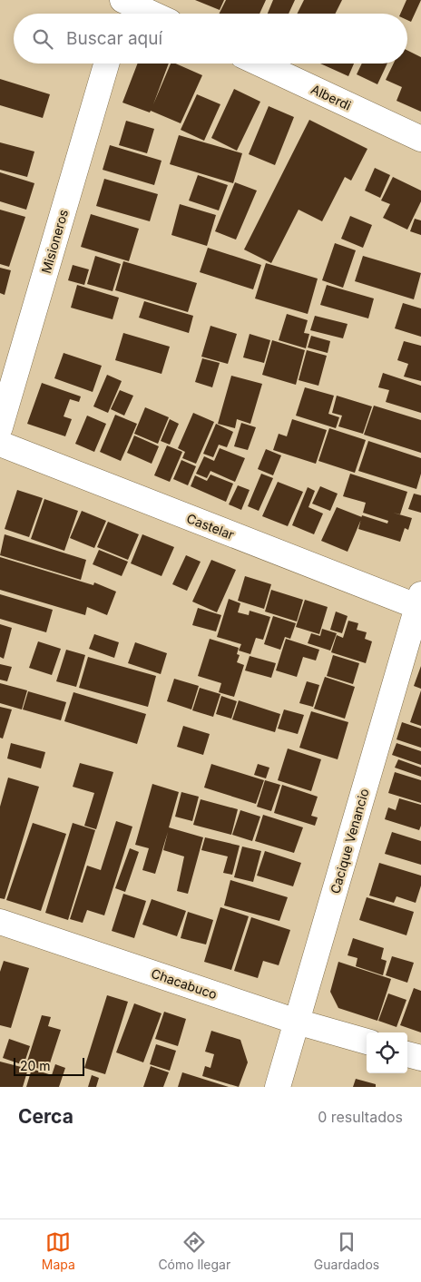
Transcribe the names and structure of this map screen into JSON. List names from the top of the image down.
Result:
{
  "streets": {
    "street": [
      "Alberdi",
      "Misioneros",
      "Castelar",
      "Cacique Venancio",
      "Chacabuco"
    ]
  },
  "crossings": [
    ["Castelar", "Cacique Venancio"],
    ["Cacique Venancio", "Chacabuco"]
  ],
  "scale_bar": "20 m",
  "page": {
    "search": "Buscar aquí",
    "scale": "20 m",
    "heading": ["Cerca", "0 resultados"],
    "nav": ["Mapa", "Cómo llegar", "Guardados"]
  }
}
